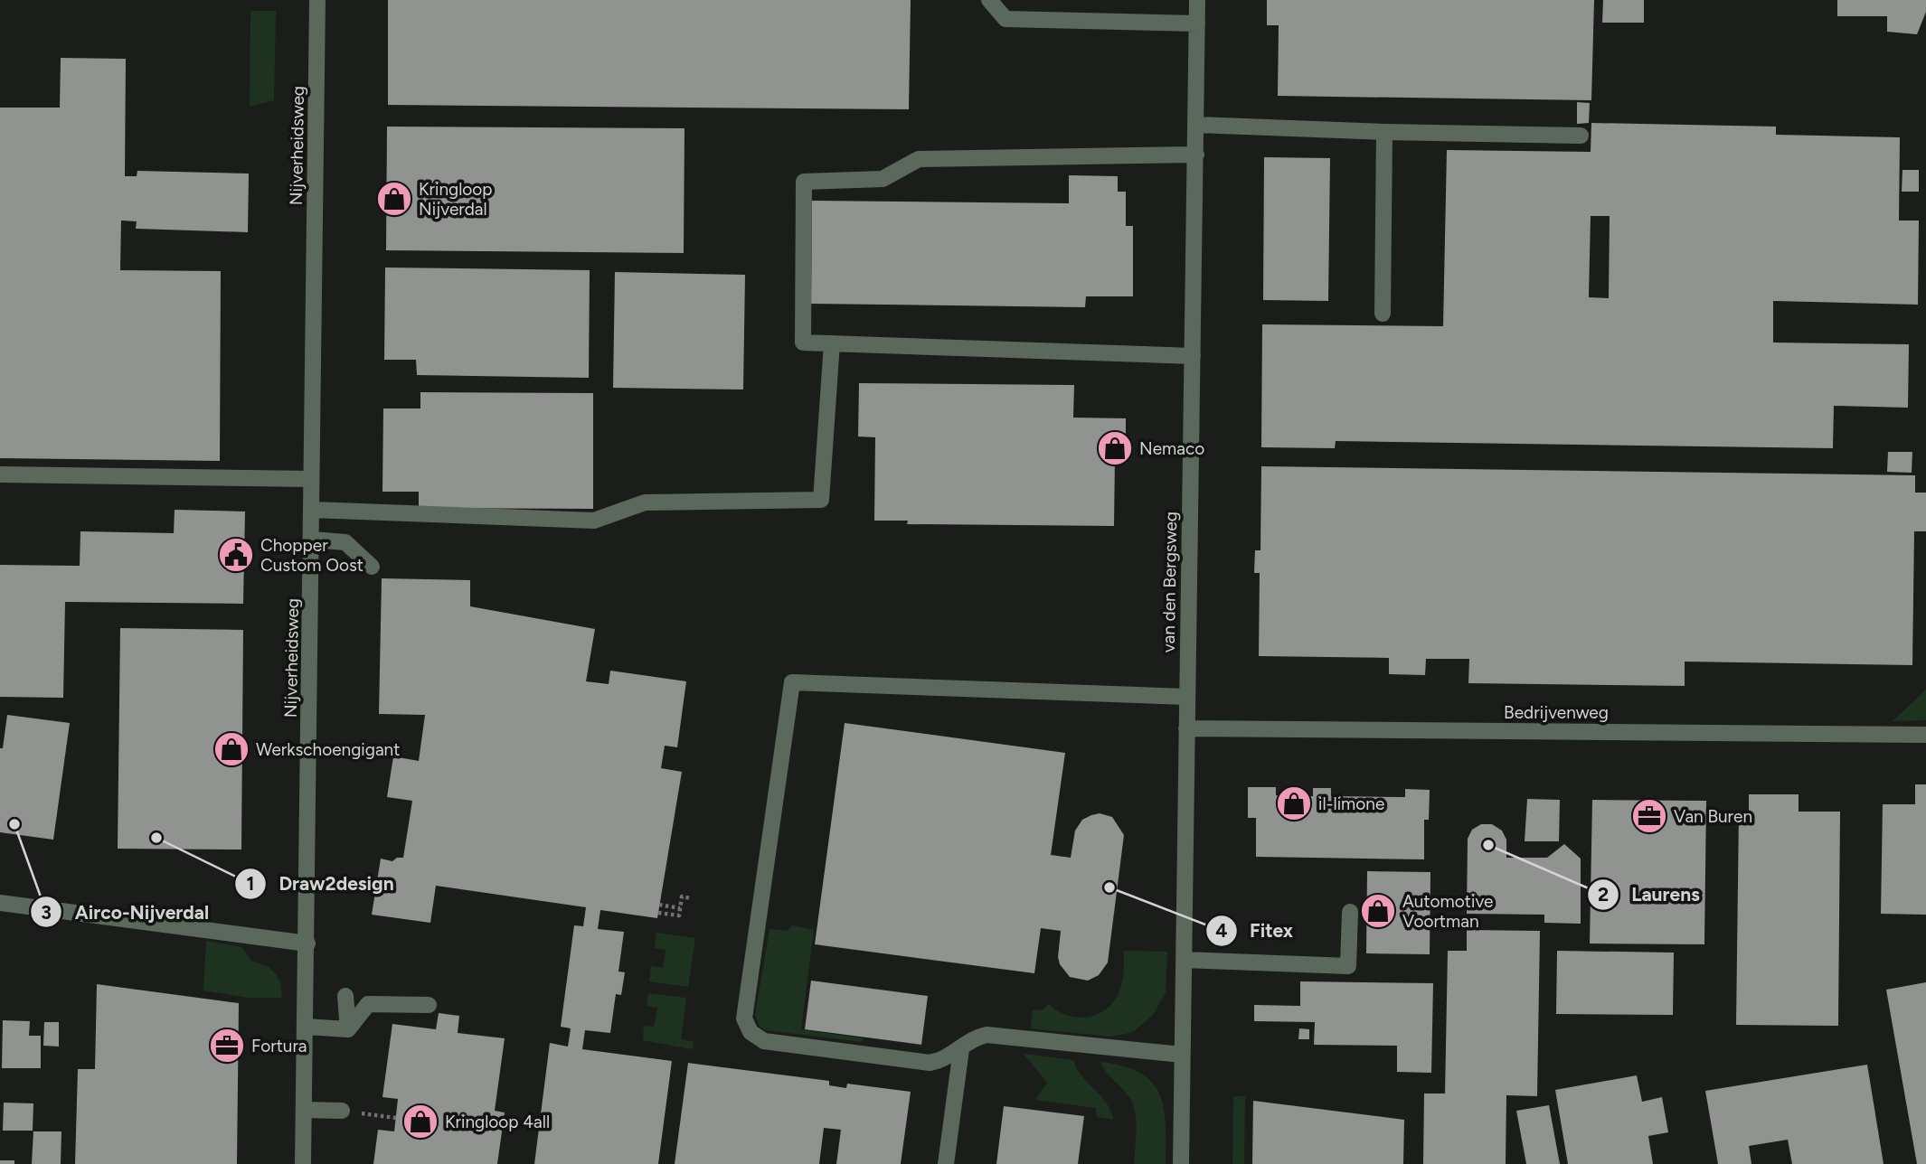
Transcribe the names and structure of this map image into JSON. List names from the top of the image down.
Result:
{
  "streets": {
    "street": ["Nijverheidsweg", "van den Bergsweg", "Bedrijvenweg"]
  },
  "crossings": [
    ["van den Bergsweg", "Bedrijvenweg"]
  ],
  "places": {
    "shop": [
      "Kringloop Nijverdal",
      "Nemaco",
      "Werkschoengigant",
      "il-limone",
      "Automotive Voortman",
      "Kringloop 4all"
    ],
    "public building": ["Chopper Custom Oost"],
    "office": ["Van Buren", "Fortura"],
    "other": [
      "Airco-Nijverdal",
      "Draw2design",
      "Laurens",
      "Fitex"
    ]
  }
}
